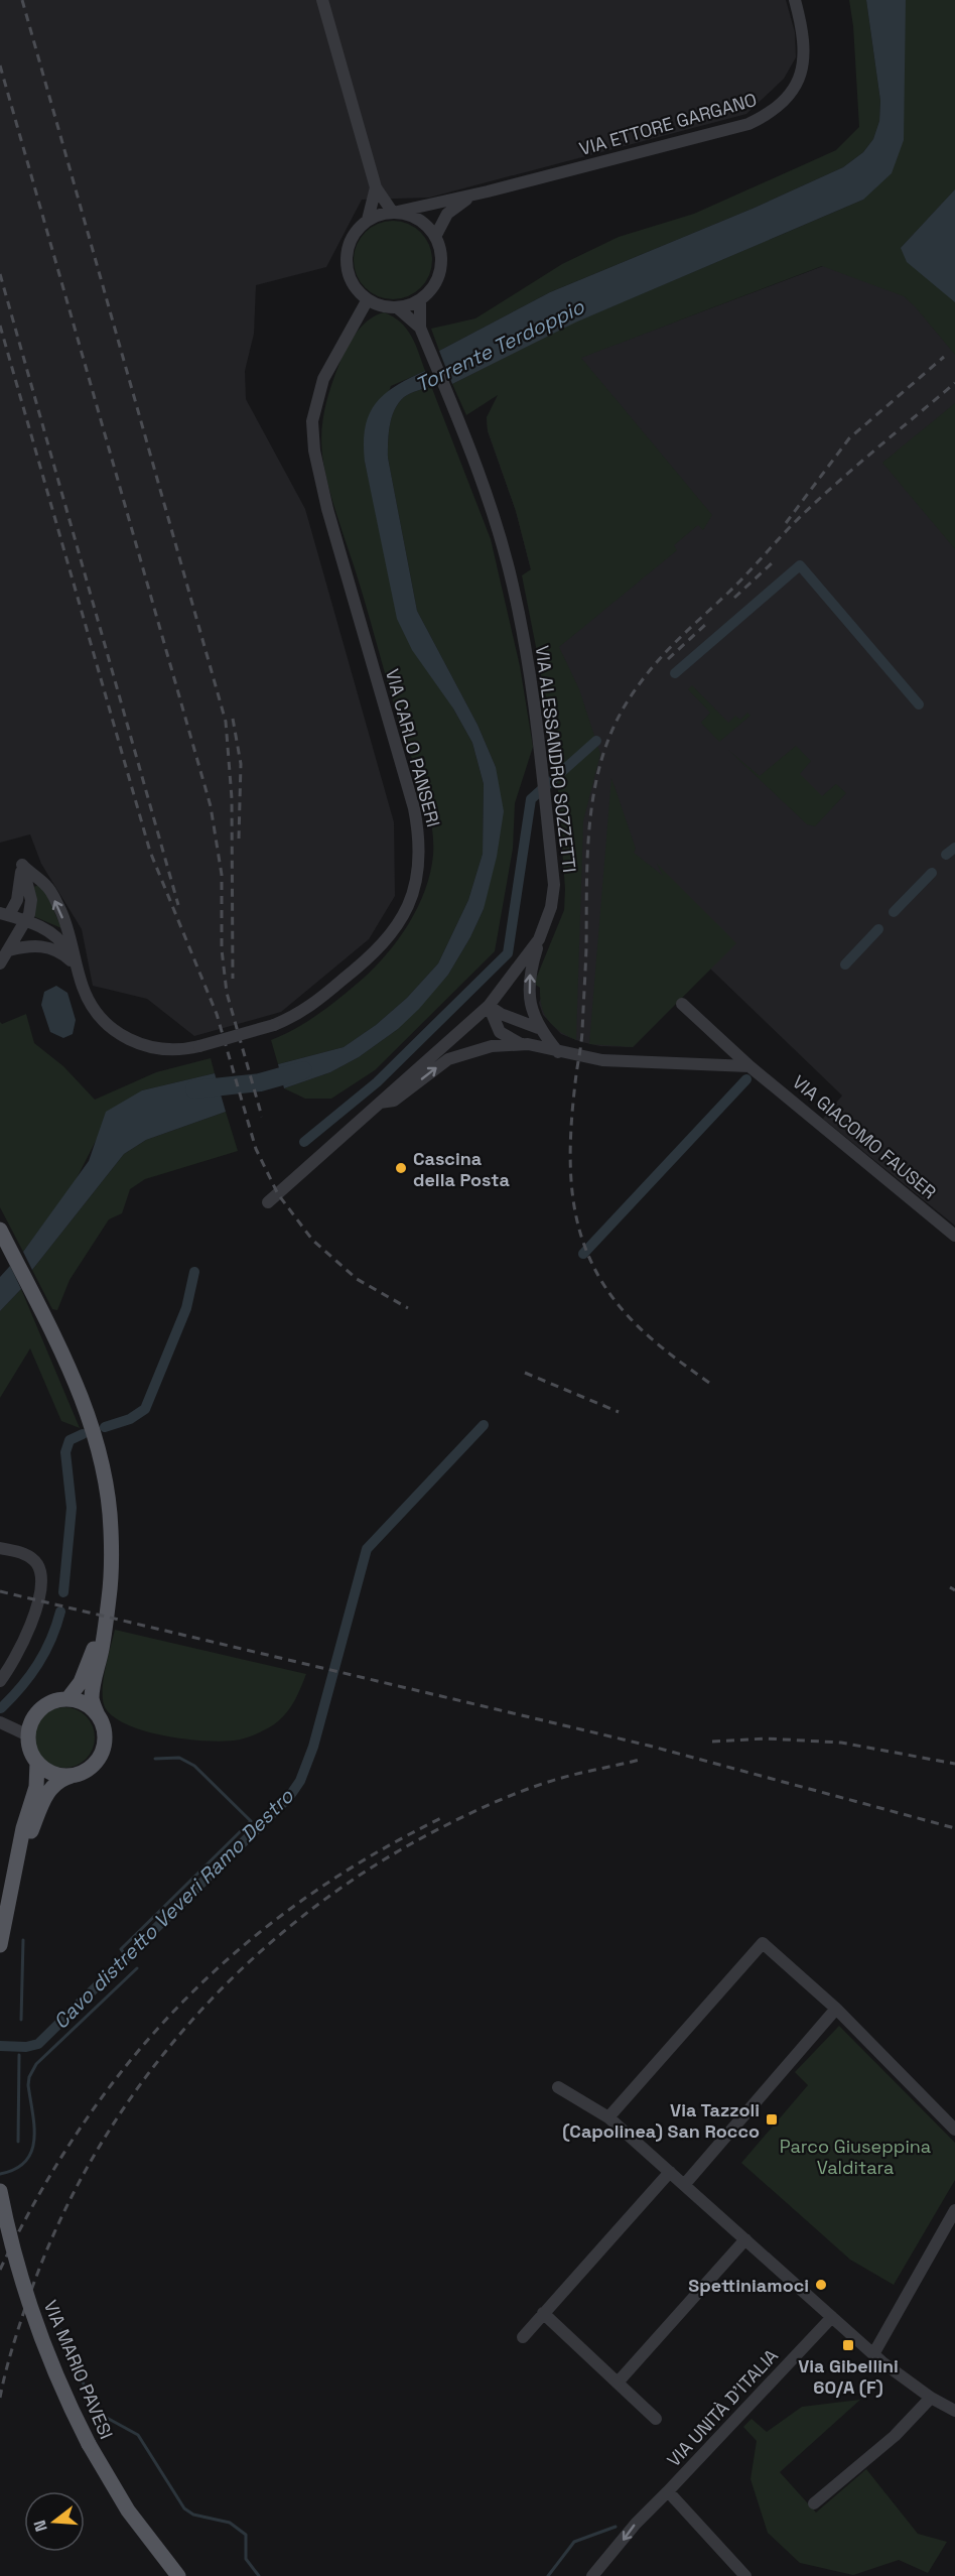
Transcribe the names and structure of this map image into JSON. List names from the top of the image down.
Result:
{
  "streets": {
    "main road": ["VIA MARIO PAVESI"],
    "street": [
      "VIA ETTORE GARGANO",
      "VIA CARLO PANSERI",
      "VIA ALESSANDRO SOZZETTI",
      "VIA GIACOMO FAUSER",
      "VIA UNITÀ D'ITALIA"
    ]
  },
  "crossings": [
    ["VIA ETTORE GARGANO", "VIA CARLO PANSERI"],
    ["VIA ETTORE GARGANO", "VIA ALESSANDRO SOZZETTI"],
    ["VIA CARLO PANSERI", "VIA ALESSANDRO SOZZETTI"]
  ],
  "water": ["Torrente Terdoppio", "Cavo distretto Veveri Ramo Destro"],
  "parks": ["Parco Giuseppina Valditara"],
  "places": {
    "other": ["Cascina della Posta", "Spettiniamoci"],
    "transit": ["Via Tazzoli (Capolinea) San Rocco", "Via Gibellini 60/A (F)"]
  },
  "north": "left"
}
